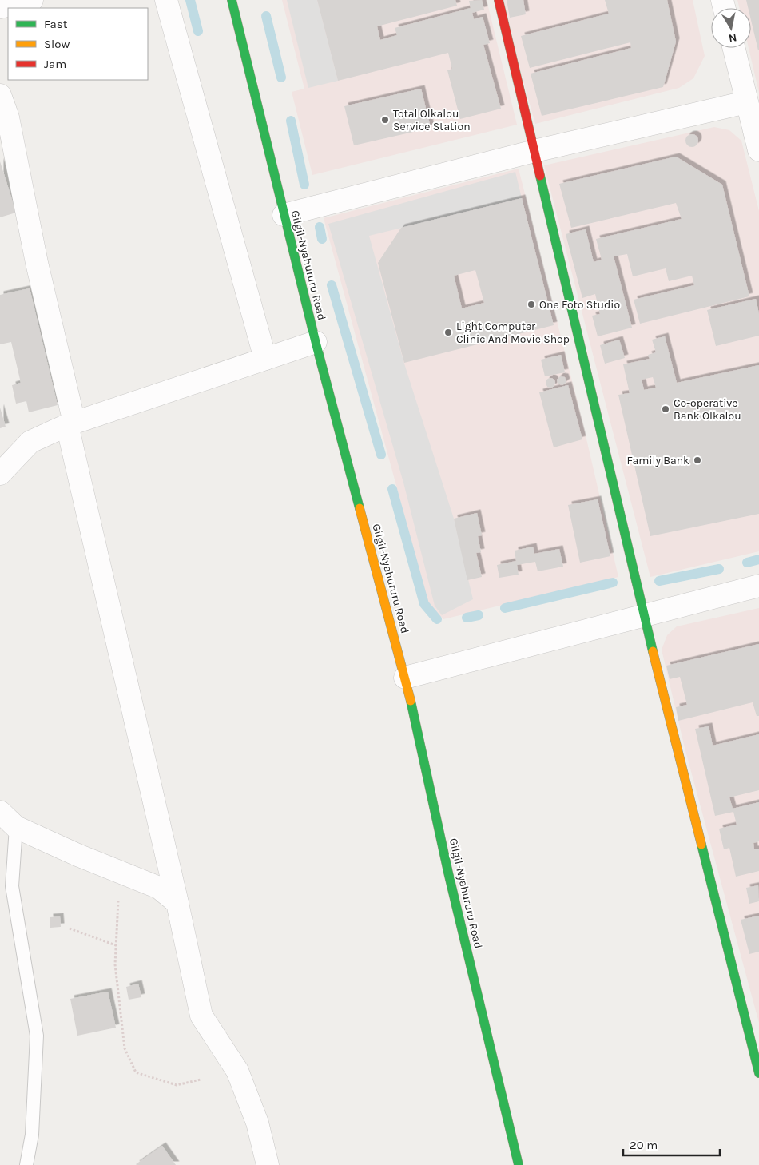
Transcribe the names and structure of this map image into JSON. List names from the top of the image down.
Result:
{
  "streets": {
    "main road": ["Gilgil-Nyahururu Road"]
  },
  "places": [
    "Total Olkalou Service Station",
    "One Foto Studio",
    "Light Computer Clinic And Movie Shop",
    "Co-operative Bank Olkalou",
    "Family Bank"
  ],
  "legend": ["Fast", "Slow", "Jam"],
  "scale_bar": "20 m",
  "north": "bottom"
}
